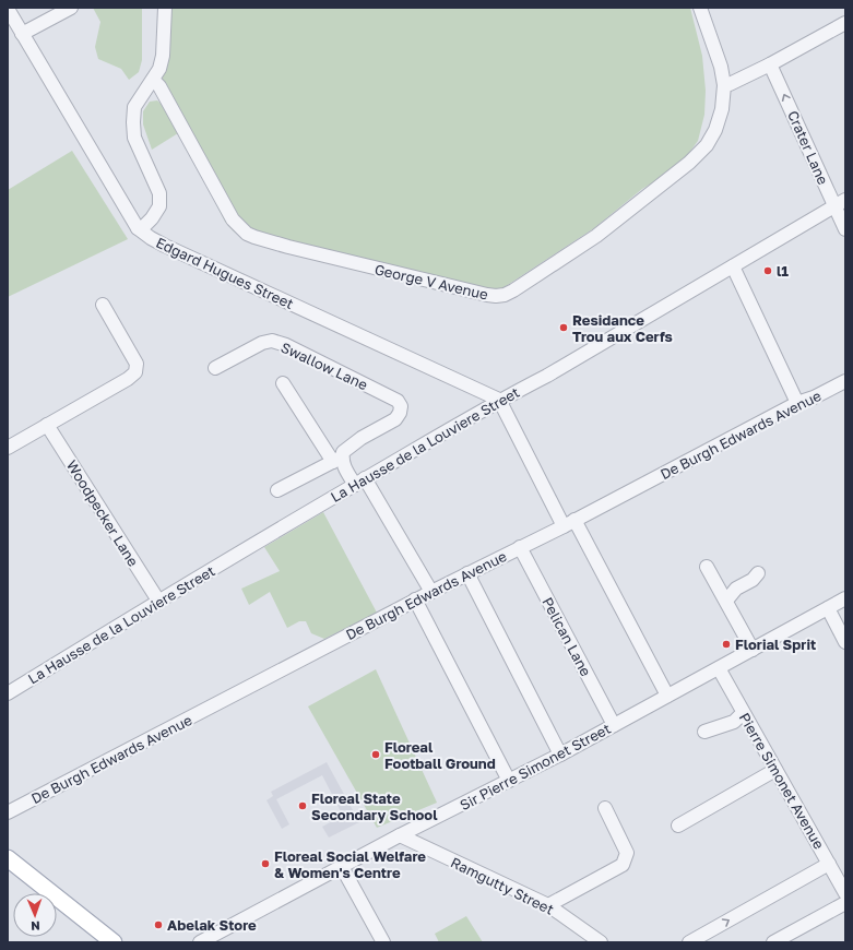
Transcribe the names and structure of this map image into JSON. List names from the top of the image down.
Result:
{
  "streets": {
    "street": [
      "Crater Lane",
      "Edgard Hugues Street",
      "George V Avenue",
      "Swallow Lane",
      "De Burgh Edwards Avenue",
      "La Hausse de la Louviere Street",
      "Woodpecker Lane",
      "Pelican Lane",
      "Sir Pierre Simonet Street",
      "Pierre Simonet Avenue",
      "Ramgutty Street"
    ]
  },
  "crossings": [
    ["Crater Lane", "La Hausse de la Louviere Street"],
    ["Edgard Hugues Street", "La Hausse de la Louviere Street"],
    ["De Burgh Edwards Avenue", "Pelican Lane"],
    ["La Hausse de la Louviere Street", "Woodpecker Lane"],
    ["Pelican Lane", "Sir Pierre Simonet Street"],
    ["Sir Pierre Simonet Street", "Pierre Simonet Avenue"],
    ["Sir Pierre Simonet Street", "Ramgutty Street"]
  ],
  "one_way": ["Crater Lane"],
  "places": [
    "l1",
    "Residance Trou aux Cerfs",
    "Florial Sprit",
    "Floreal Football Ground",
    "Floreal State Secondary School",
    "Floreal Social Welfare & Women's Centre",
    "Abelak Store"
  ],
  "north": "bottom"
}
